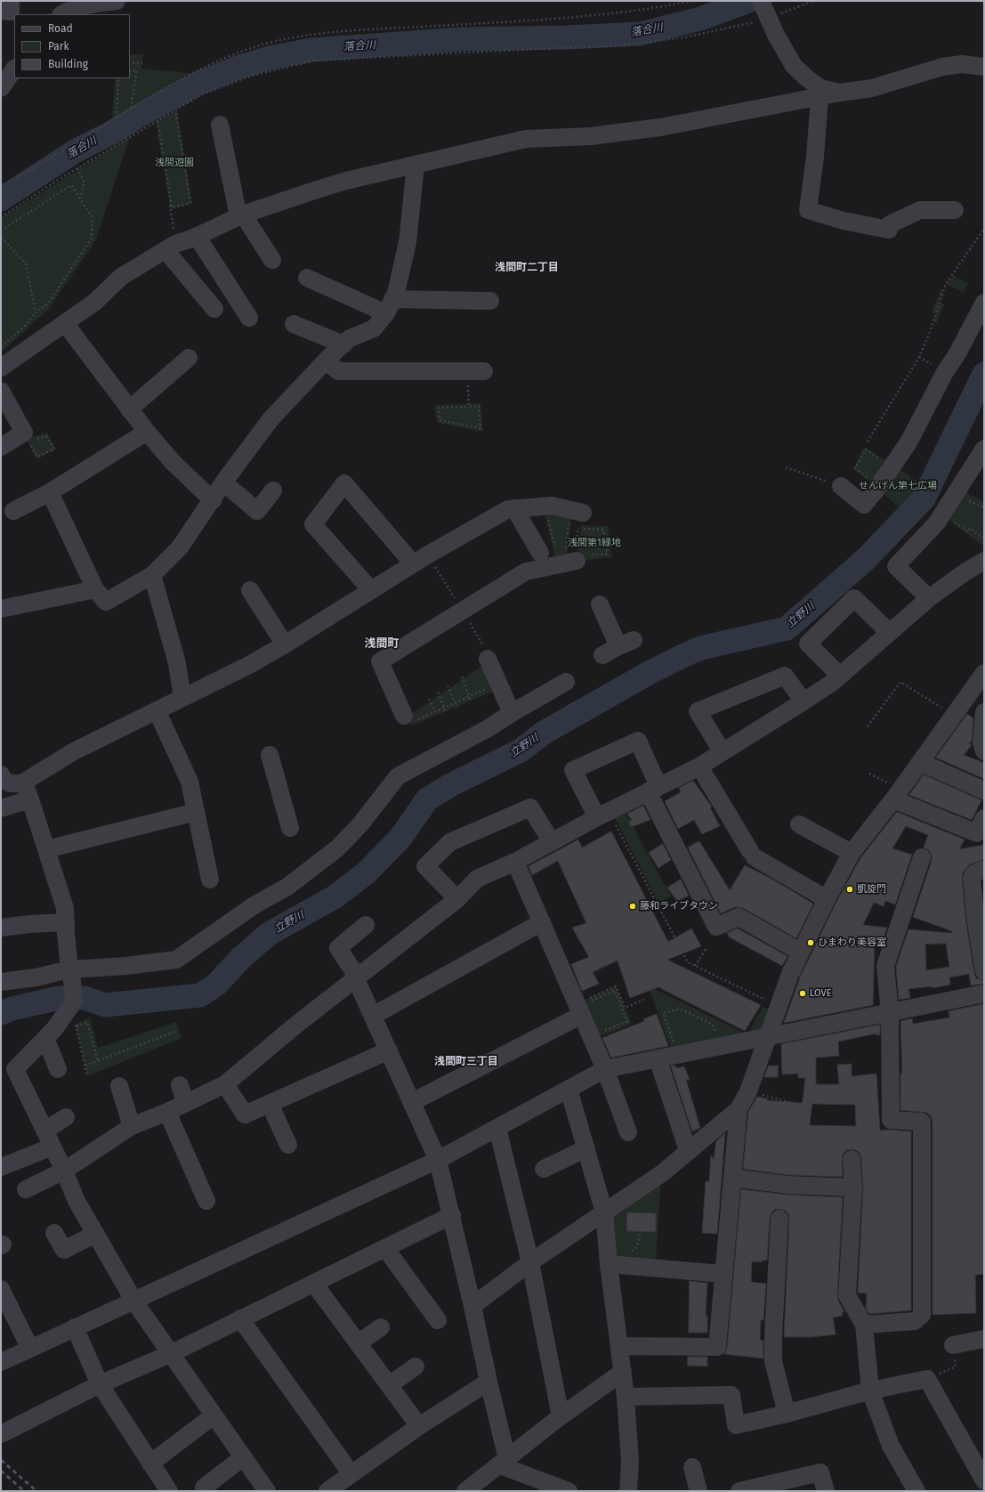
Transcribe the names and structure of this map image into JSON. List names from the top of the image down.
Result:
{
  "districts": ["浅間町二丁目", "浅間町", "浅間町三丁目"],
  "water": ["落合川", "立野川"],
  "parks": ["浅間遊園", "せんげん第七広場", "浅間第1緑地"],
  "places": [
    "凱旋門",
    "藤和ライブタウン",
    "ひまわり美容室",
    "LOVE"
  ],
  "legend": ["Road", "Park", "Building"]
}
